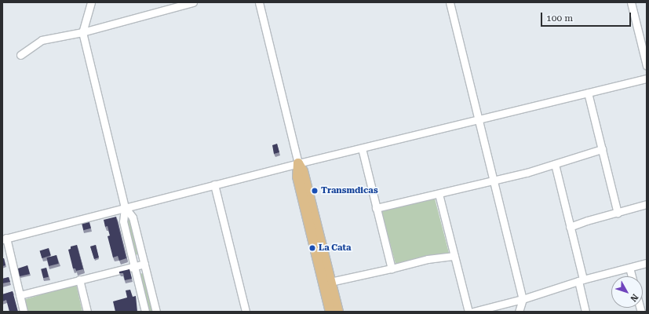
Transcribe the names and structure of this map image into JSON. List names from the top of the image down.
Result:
{
  "places": ["Transmdicas", "La Cata"],
  "scale_bar": "100 m",
  "north": "bottom right"
}
